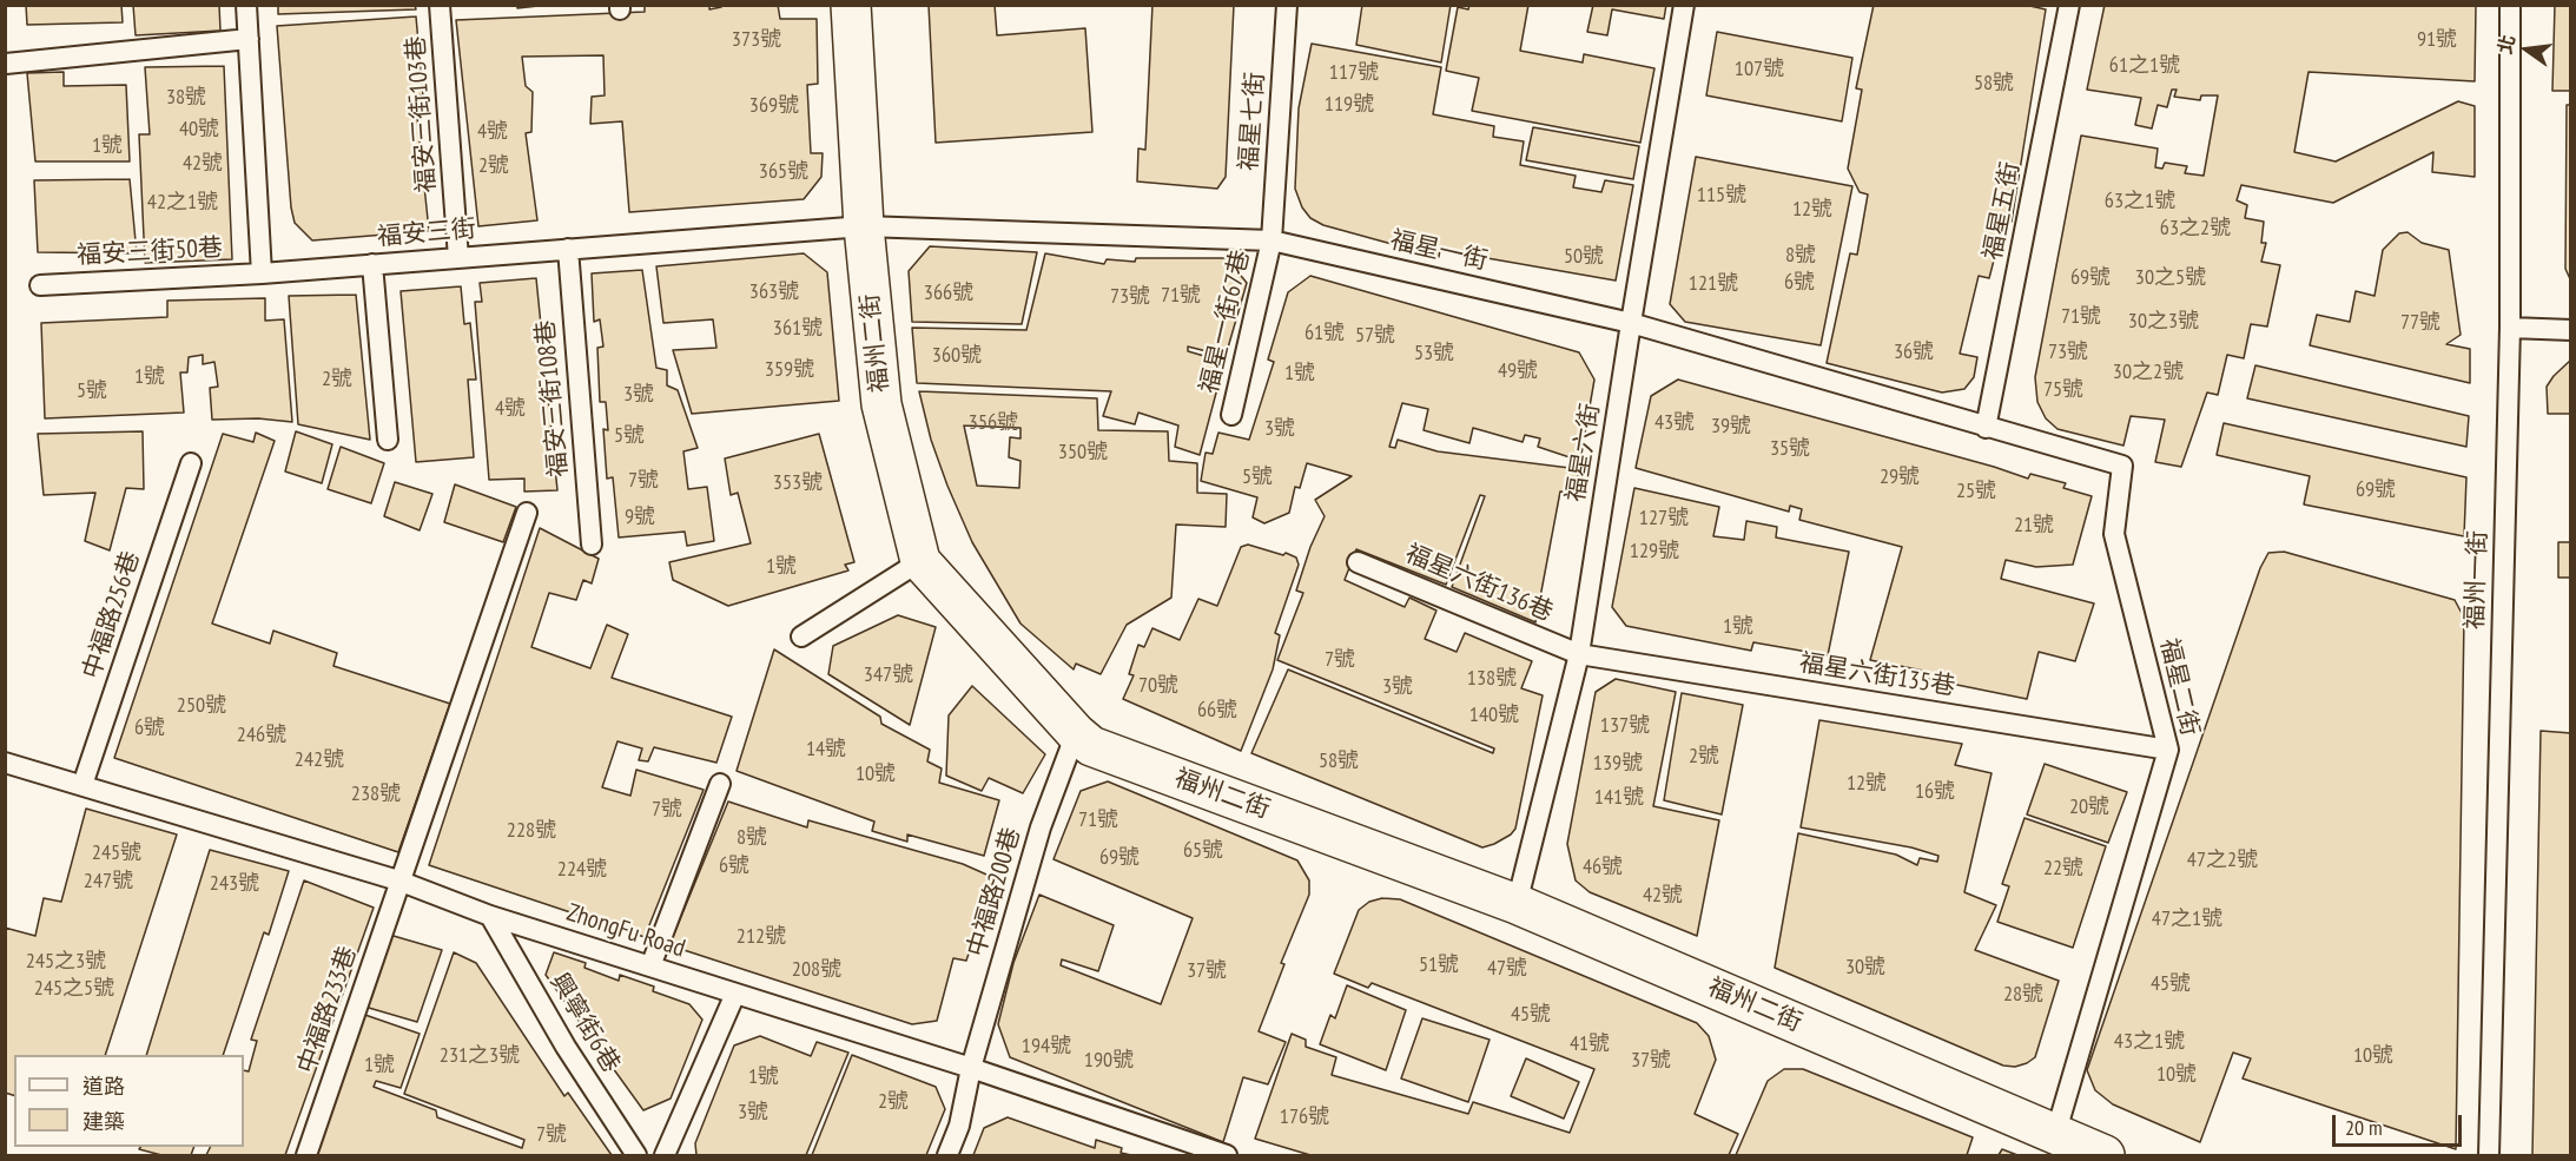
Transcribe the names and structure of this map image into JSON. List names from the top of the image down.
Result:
{
  "streets": {
    "street": ["福州二街"],
    "lane": [
      "福安三街103巷",
      "福星七街",
      "福星五街",
      "福安三街",
      "福星一街",
      "福安三街50巷",
      "福星一街67巷",
      "福安三街108巷",
      "福星六街",
      "福州一街",
      "福星六街136巷",
      "中福路256巷",
      "福星六街135巷",
      "福星二街",
      "中福路200巷",
      "ZhongFu Road",
      "中福路233巷",
      "興寧街6巷"
    ]
  },
  "crossings": [
    ["福安三街103巷", "福安三街"],
    ["福星七街", "福星一街"],
    ["福星七街", "福星一街67巷"],
    ["福星五街", "福星一街"],
    ["福星五街", "福星二街"],
    ["福安三街", "福星一街"],
    ["福安三街", "福安三街50巷"],
    ["福安三街", "福州二街"],
    ["福安三街", "福安三街108巷"],
    ["福星一街", "福星一街67巷"],
    ["福星一街", "福州二街"],
    ["福星一街", "福星六街"],
    ["福星一街", "福星二街"],
    ["福州二街", "福星六街"],
    ["福州二街", "福星二街"],
    ["福州二街", "中福路200巷"],
    ["福星六街", "福星六街136巷"],
    ["福星六街", "福星六街135巷"],
    ["福星六街136巷", "福星六街135巷"],
    ["中福路256巷", "ZhongFu Road"],
    ["福星六街135巷", "福星二街"],
    ["中福路200巷", "ZhongFu Road"],
    ["ZhongFu Road", "中福路233巷"],
    ["ZhongFu Road", "興寧街6巷"]
  ],
  "house_numbers": [
    "373號",
    "91號",
    "61之1號",
    "107號",
    "117號",
    "58號",
    "38號",
    "119號",
    "369號",
    "40號",
    "4號",
    "1號",
    "42號",
    "2號",
    "365號",
    "115號",
    "63之1號",
    "42之1號",
    "12號",
    "63之2號",
    "8號",
    "50號",
    "69號",
    "30之5號",
    "6號",
    "121號",
    "363號",
    "366號",
    "71號",
    "73號",
    "71號",
    "30之3號",
    "77號",
    "361號",
    "61號",
    "57號",
    "36號",
    "73號",
    "53號",
    "360號",
    "359號",
    "49號",
    "30之2號",
    "1號",
    "1號",
    "2號",
    "75號",
    "5號",
    "3號",
    "4號",
    "356號",
    "43號",
    "39號",
    "3號",
    "5號",
    "35號",
    "350號",
    "5號",
    "29號",
    "7號",
    "353號",
    "69號",
    "25號",
    "9號",
    "127號",
    "21號",
    "129號",
    "1號",
    "1號",
    "7號",
    "347號",
    "138號",
    "70號",
    "3號",
    "250號",
    "66號",
    "140號",
    "137號",
    "6號",
    "246號",
    "14號",
    "2號",
    "242號",
    "58號",
    "139號",
    "10號",
    "12號",
    "16號",
    "238號",
    "141號",
    "20號",
    "7號",
    "71號",
    "228號",
    "8號",
    "65號",
    "245號",
    "69號",
    "47之2號",
    "6號",
    "46號",
    "22號",
    "224號",
    "247號",
    "243號",
    "42號",
    "47之1號",
    "212號",
    "245之3號",
    "51號",
    "30號",
    "47號",
    "208號",
    "37號",
    "45號",
    "245之5號",
    "28號",
    "45號",
    "43之1號",
    "41號",
    "194號",
    "231之3號",
    "10號",
    "190號",
    "37號",
    "1號",
    "10號",
    "1號",
    "2號",
    "3號",
    "176號",
    "7號"
  ],
  "legend": ["道路", "建築"],
  "scale_bar": "20 m",
  "north": "left"
}
